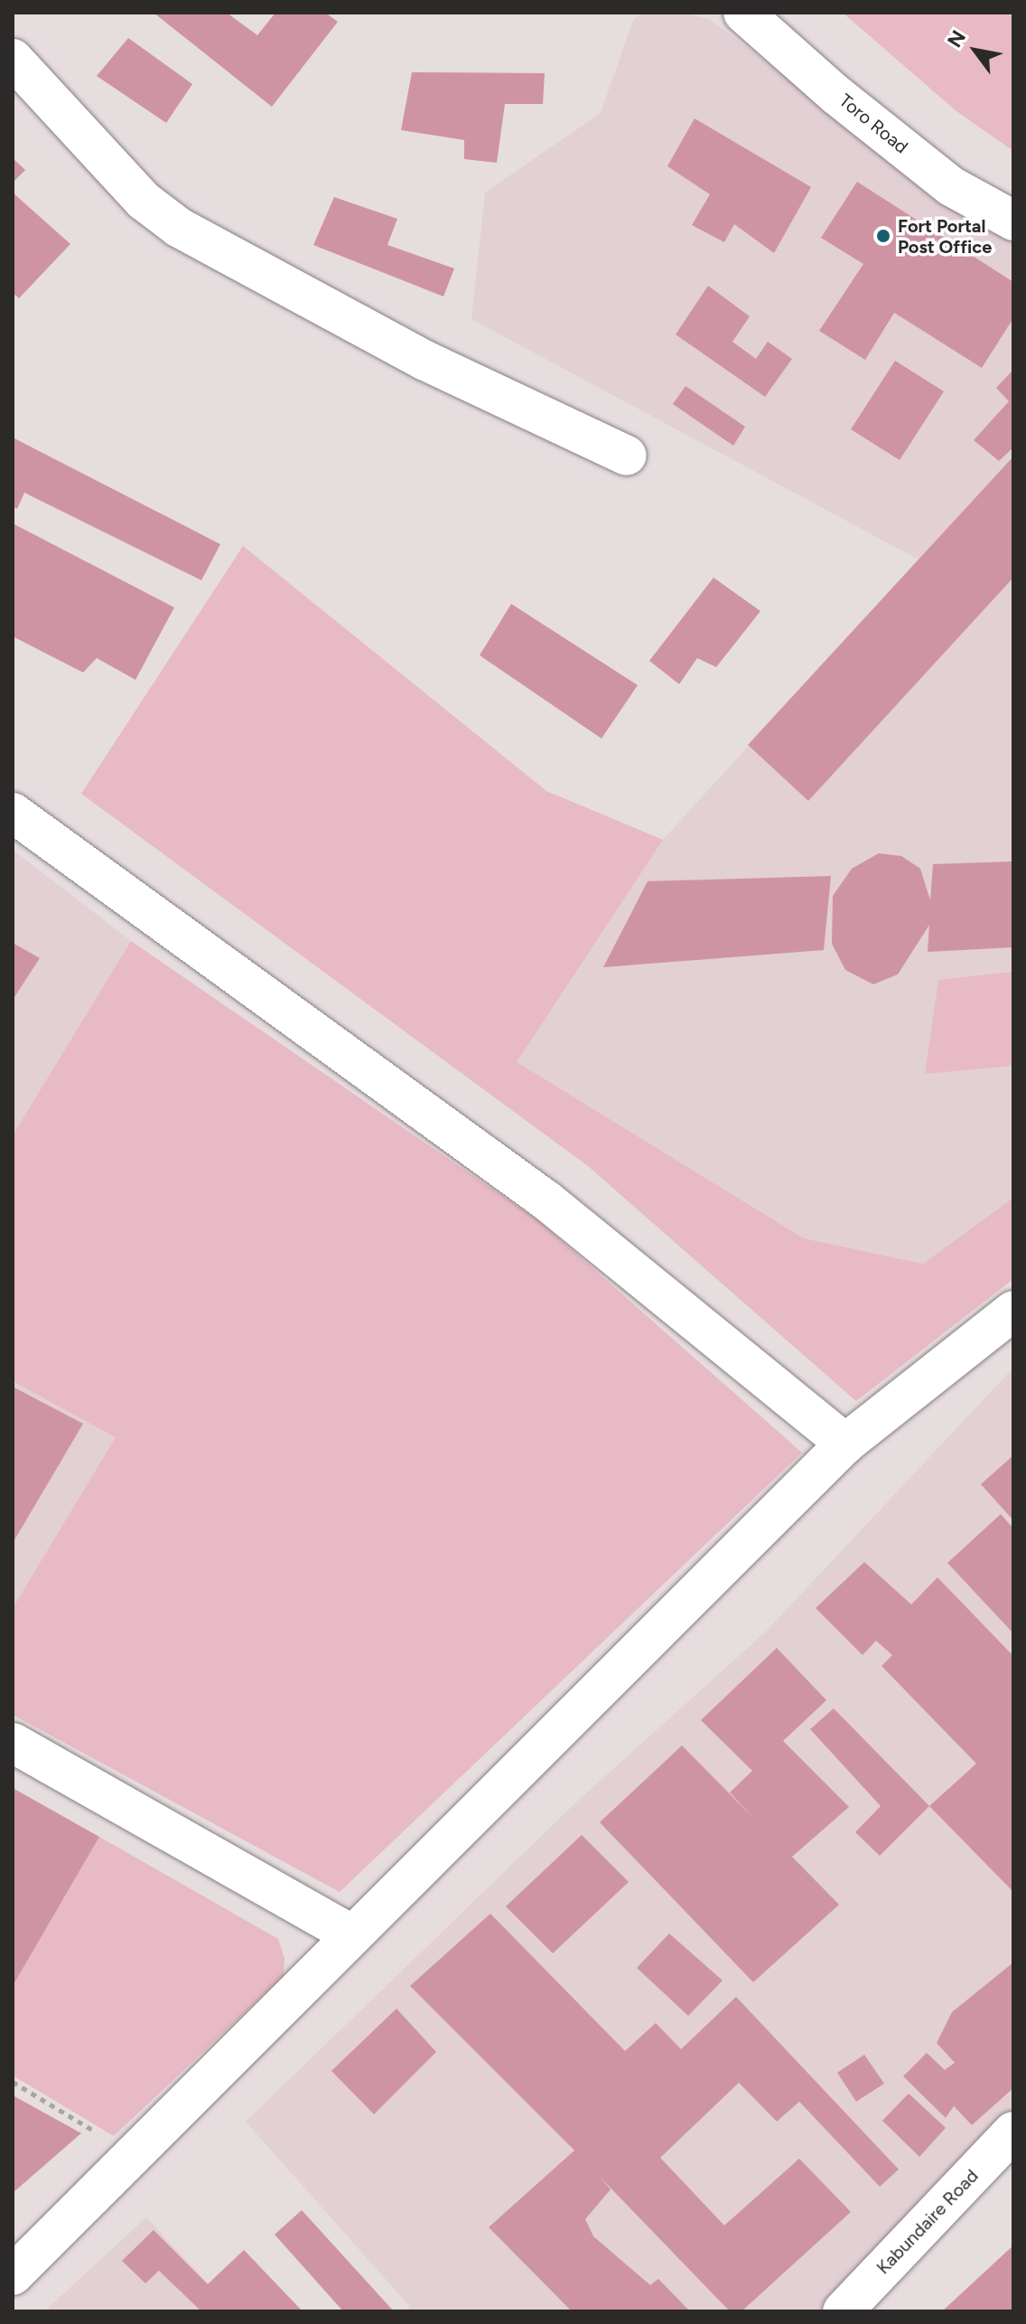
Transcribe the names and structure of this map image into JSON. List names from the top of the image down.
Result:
{
  "streets": {
    "street": ["Toro Road", "Kabundaire Road"]
  },
  "places": ["Fort Portal Post Office"],
  "north": "top left"
}
